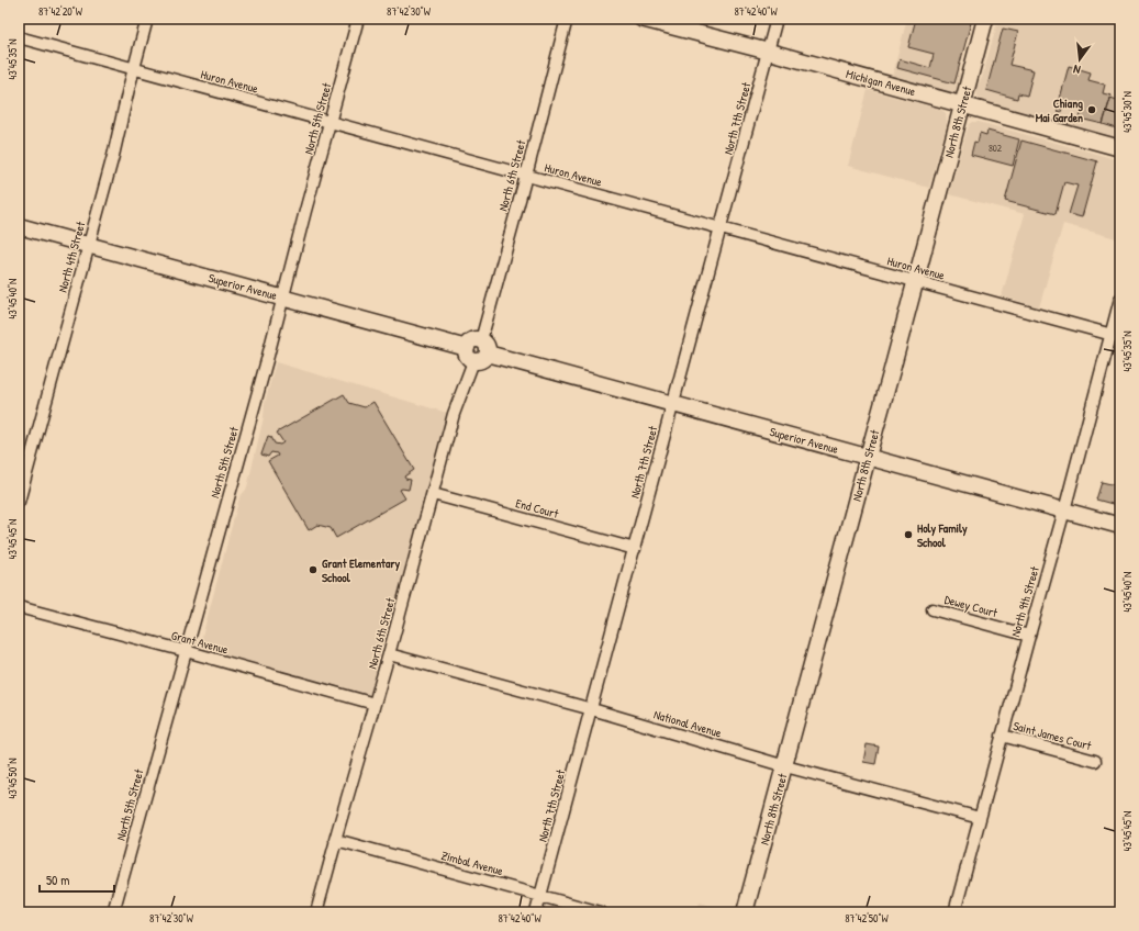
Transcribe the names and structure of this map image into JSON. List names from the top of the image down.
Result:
{
  "streets": {
    "street": [
      "Huron Avenue",
      "Michigan Avenue",
      "North 5th Street",
      "North 7th Street",
      "North 8th Street",
      "North 6th Street",
      "North 4th Street",
      "Superior Avenue",
      "End Court",
      "North 9th Street",
      "Dewey Court",
      "Grant Avenue",
      "National Avenue",
      "Saint James Court",
      "Zimbal Avenue"
    ]
  },
  "crossings": [
    ["Huron Avenue", "North 5th Street"],
    ["Huron Avenue", "North 7th Street"],
    ["Huron Avenue", "North 8th Street"],
    ["Huron Avenue", "North 6th Street"],
    ["Huron Avenue", "North 4th Street"],
    ["Huron Avenue", "North 9th Street"],
    ["Michigan Avenue", "North 7th Street"],
    ["Michigan Avenue", "North 8th Street"],
    ["North 5th Street", "Superior Avenue"],
    ["North 5th Street", "Grant Avenue"],
    ["North 7th Street", "Superior Avenue"],
    ["North 7th Street", "End Court"],
    ["North 7th Street", "National Avenue"],
    ["North 7th Street", "Zimbal Avenue"],
    ["North 8th Street", "Superior Avenue"],
    ["North 8th Street", "National Avenue"],
    ["North 6th Street", "Superior Avenue"],
    ["North 6th Street", "End Court"],
    ["North 6th Street", "Grant Avenue"],
    ["North 6th Street", "National Avenue"],
    ["North 6th Street", "Zimbal Avenue"],
    ["North 4th Street", "Superior Avenue"],
    ["Superior Avenue", "North 9th Street"],
    ["North 9th Street", "Dewey Court"],
    ["North 9th Street", "National Avenue"],
    ["North 9th Street", "Saint James Court"]
  ],
  "places": ["Chiang Mai Garden", "Holy Family School", "Grant Elementary School"],
  "house_numbers": ["802"],
  "scale_bar": "50 m",
  "north": "bottom",
  "coordinates": [
    "87°42'20\"W",
    "87°42'30\"W",
    "87°42'40\"W",
    "43°45'35\"N",
    "43°45'30\"N",
    "43°45'40\"N",
    "43°45'45\"N",
    "43°45'50\"N",
    "87°42'50\"W"
  ]
}
